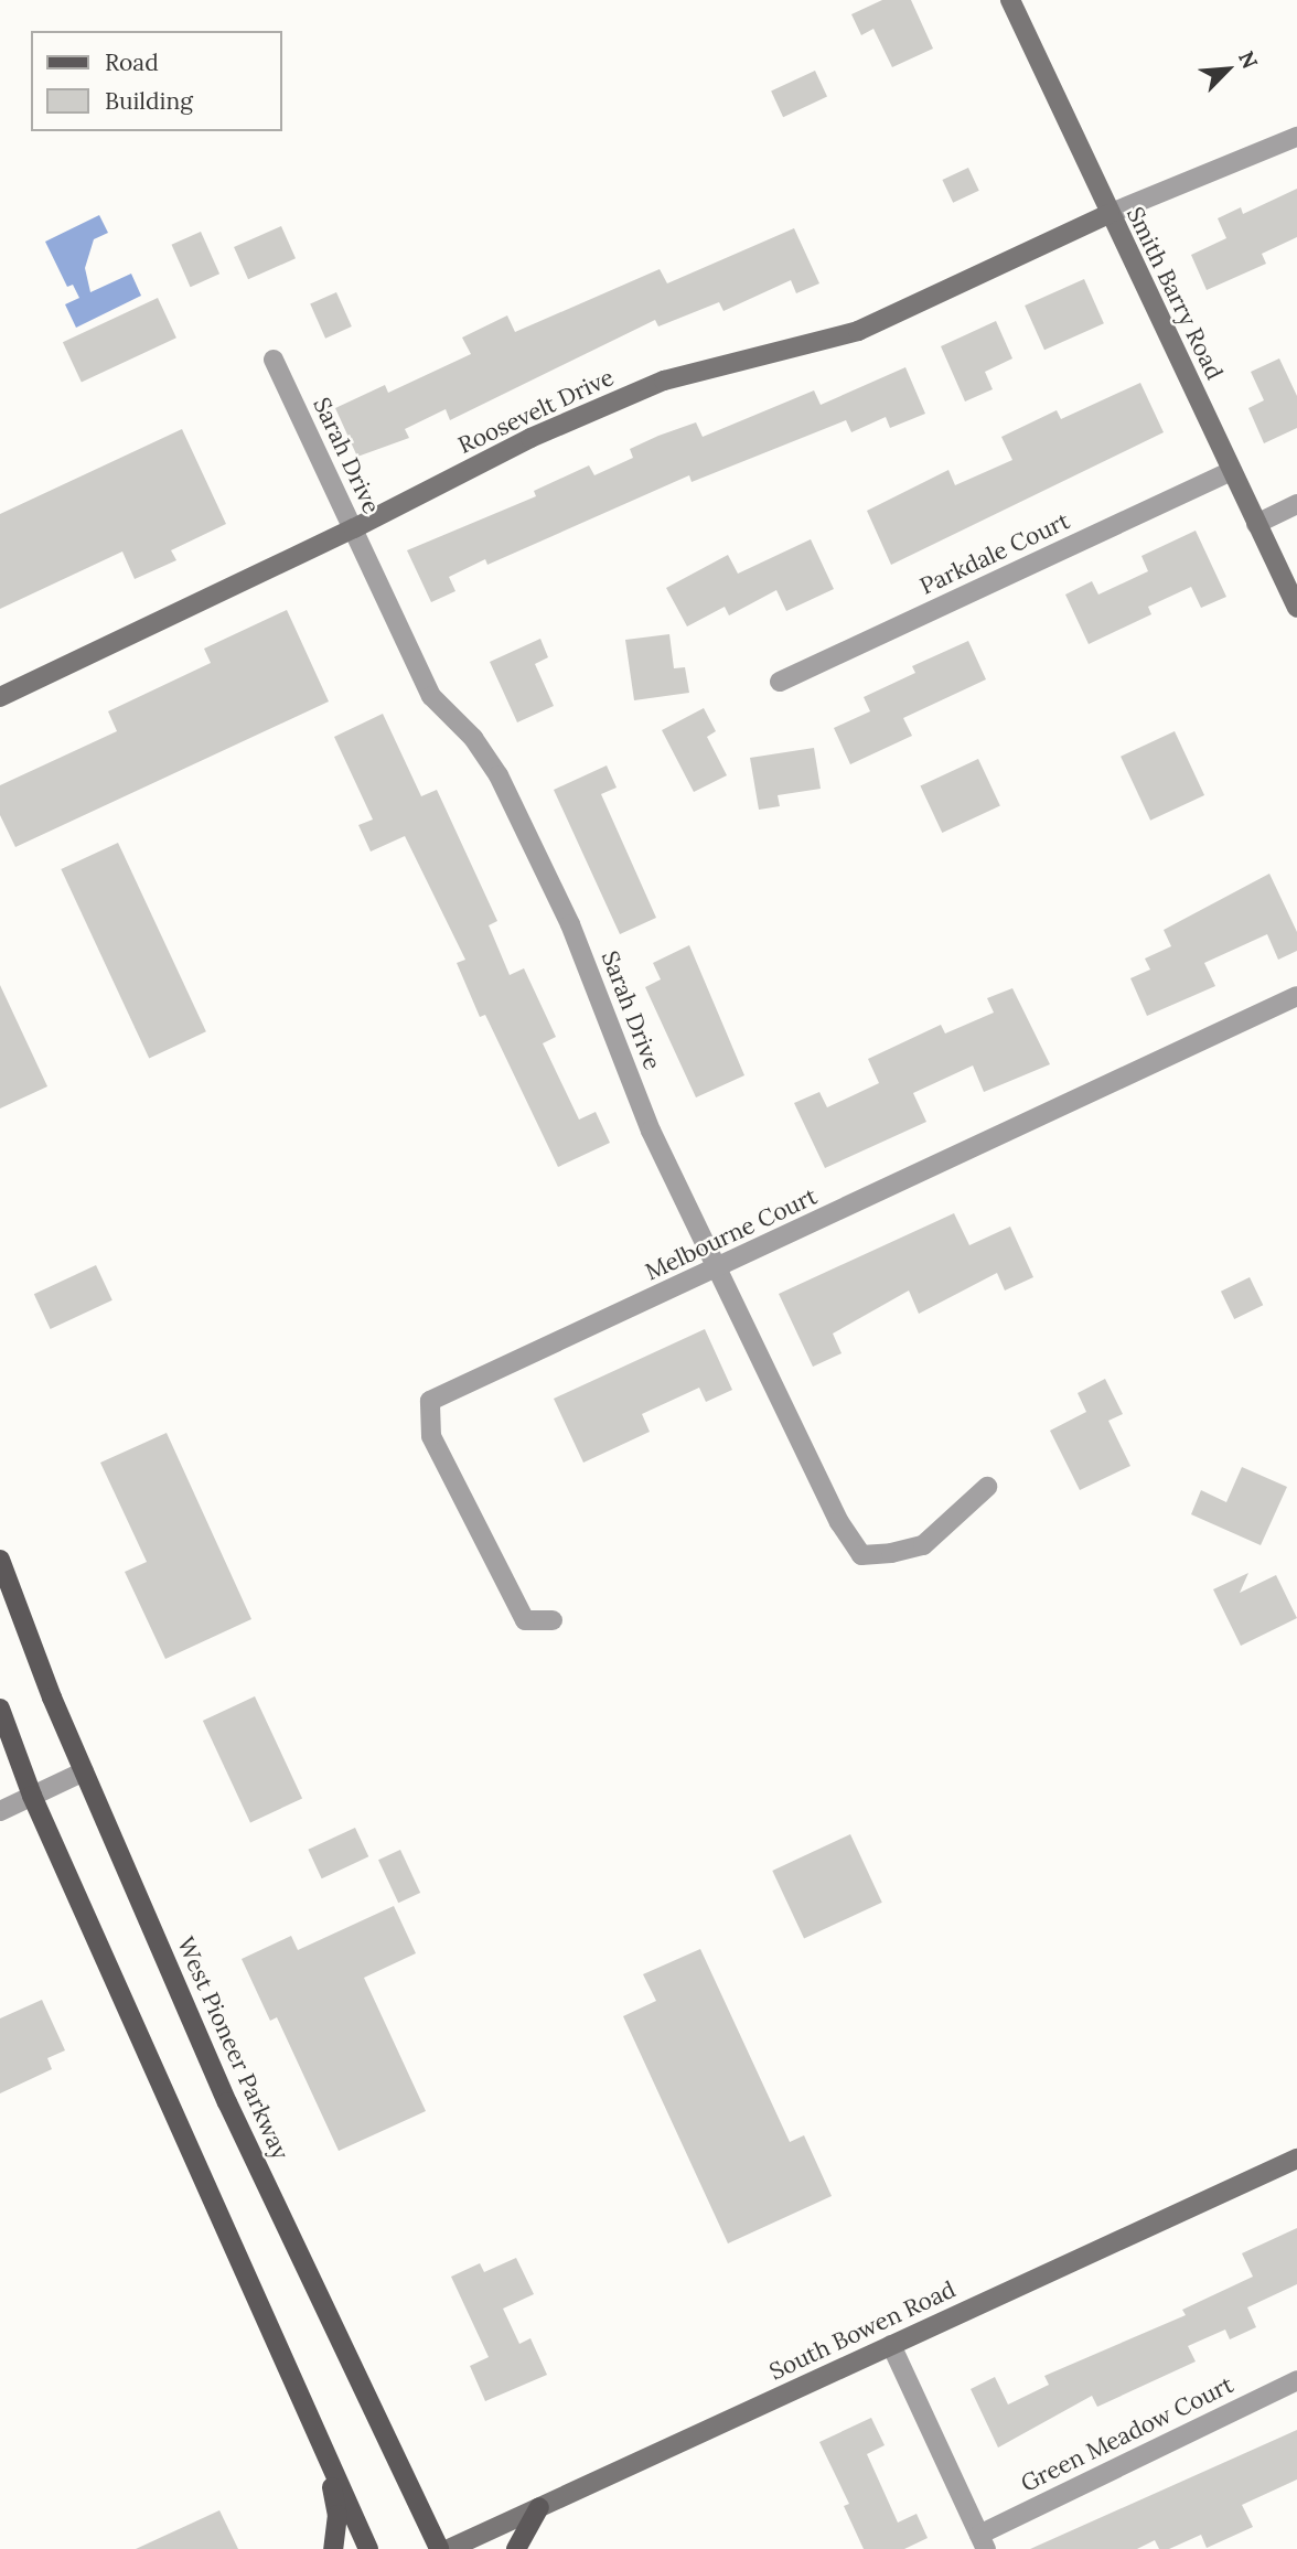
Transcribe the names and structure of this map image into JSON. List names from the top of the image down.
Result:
{
  "streets": {
    "main road": ["West Pioneer Parkway"],
    "street": [
      "Smith Barry Road",
      "Roosevelt Drive",
      "Sarah Drive",
      "Parkdale Court",
      "Melbourne Court",
      "South Bowen Road",
      "Green Meadow Court"
    ]
  },
  "crossings": [
    ["Smith Barry Road", "Roosevelt Drive"],
    ["Smith Barry Road", "Parkdale Court"],
    ["Roosevelt Drive", "Sarah Drive"],
    ["Sarah Drive", "Melbourne Court"]
  ],
  "legend": ["Road", "Building"],
  "north": "top right"
}
